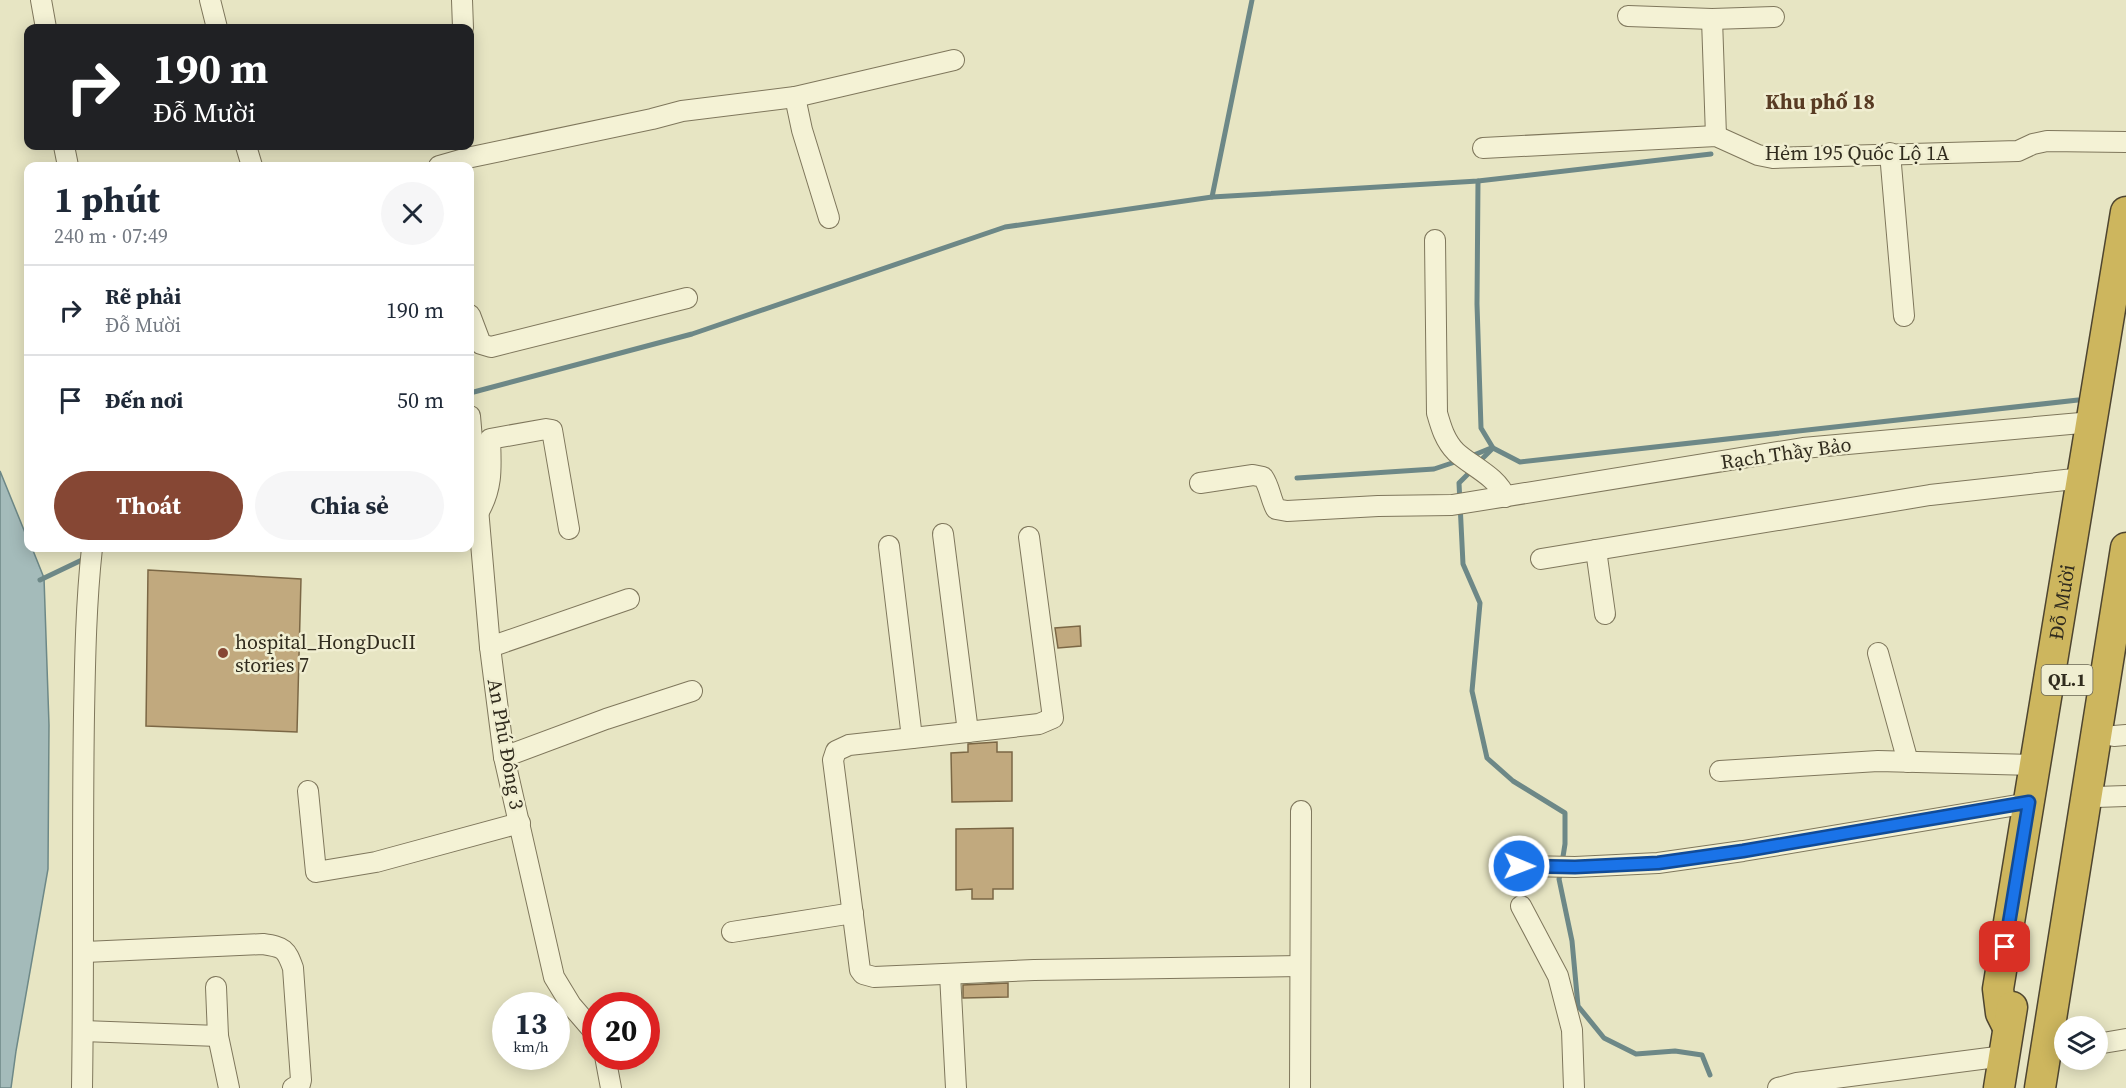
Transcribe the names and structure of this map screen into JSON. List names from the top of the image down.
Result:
{
  "streets": {
    "highway": ["Đỗ Mười", "QL.1"],
    "street": ["Hẻm 195 Quốc Lộ 1A", "Rạch Thầy Bảo", "An Phú Đông 3"]
  },
  "crossings": [
    ["Rạch Thầy Bảo", "Đỗ Mười"]
  ],
  "districts": ["Khu phố 18"],
  "places": ["hospital_HongDucII stories 7"],
  "page": {
    "turn": ["190 m", "Đỗ Mười"],
    "heading": ["1 phút", "240 m · 07:49"],
    "list": [
      {
        "name": "Rẽ phải",
        "note": "Đỗ Mười",
        "value": "190 m"
      },
      {
        "name": "Đến nơi",
        "value": "50 m"
      }
    ],
    "buttons": ["Thoát", "Chia sẻ"],
    "speed": "13 km/h",
    "limit": "20"
  }
}
